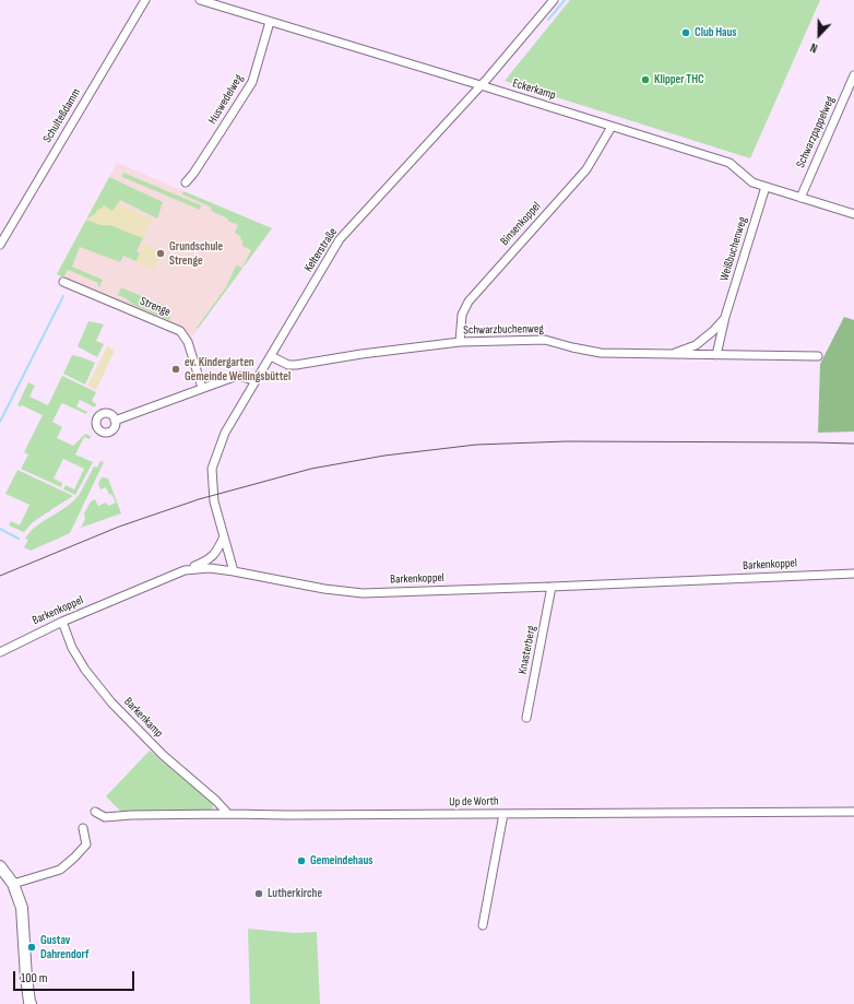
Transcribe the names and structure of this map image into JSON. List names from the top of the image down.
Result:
{
  "streets": {
    "street": [
      "Eckerkamp",
      "Huswedelweg",
      "Schulteßdamm",
      "Schwarzpappelweg",
      "Binsenkoppel",
      "Weißbuchenweg",
      "Kelterstraße",
      "Strenge",
      "Schwarzbuchenweg",
      "Barkenkoppel",
      "Knasterberg",
      "Barkenkamp",
      "Up de Worth"
    ]
  },
  "crossings": [
    ["Eckerkamp", "Huswedelweg"],
    ["Eckerkamp", "Schwarzpappelweg"],
    ["Eckerkamp", "Binsenkoppel"],
    ["Eckerkamp", "Weißbuchenweg"],
    ["Eckerkamp", "Kelterstraße"],
    ["Binsenkoppel", "Schwarzbuchenweg"],
    ["Weißbuchenweg", "Schwarzbuchenweg"],
    ["Kelterstraße", "Schwarzbuchenweg"],
    ["Kelterstraße", "Barkenkoppel"],
    ["Barkenkoppel", "Knasterberg"],
    ["Barkenkoppel", "Barkenkamp"],
    ["Barkenkamp", "Up de Worth"]
  ],
  "places": [
    "Club Haus",
    "Klipper THC",
    "Grundschule Strenge",
    "ev. Kindergarten Gemeinde Wellingsbüttel",
    "Gemeindehaus",
    "Lutherkirche",
    "Gustav Dahrendorf"
  ],
  "scale_bar": "100 m",
  "north": "bottom"
}
